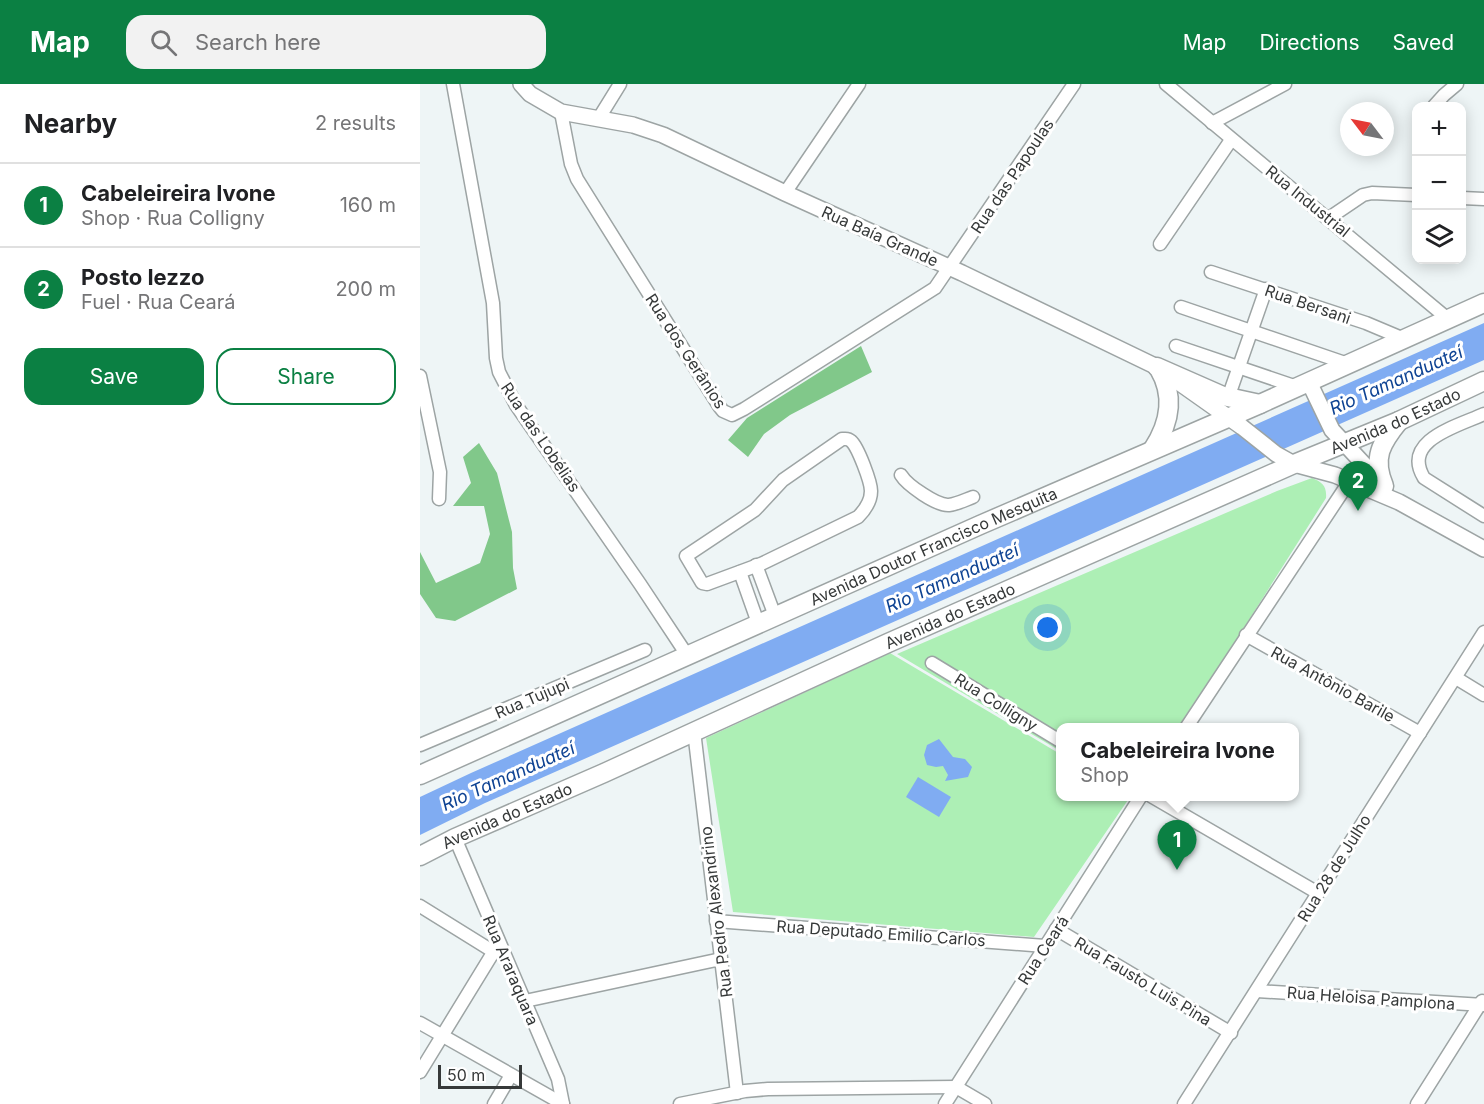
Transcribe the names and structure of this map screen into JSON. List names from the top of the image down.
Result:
{
  "streets": {
    "highway": ["Avenida do Estado", "Avenida Doutor Francisco Mesquita"],
    "main road": ["Rua Baía Grande"],
    "street": [
      "Rua das Papoulas",
      "Rua Industrial",
      "Rua Bersani",
      "Rua dos Gerânios",
      "Rua das Lobélias",
      "Rua Antônio Barile",
      "Rua Tujupi",
      "Rua Colligny",
      "Rua 28 de Julho",
      "Rua Pedro Alexandrino",
      "Rua Deputado Emilio Carlos",
      "Rua Ceará",
      "Rua Araraquara",
      "Rua Fausto Luis Pina",
      "Rua Heloisa Pamplona"
    ]
  },
  "crossings": [
    ["Rua das Papoulas", "Rua Baía Grande"],
    ["Rua das Papoulas", "Rua dos Gerânios"],
    ["Rua Industrial", "Avenida Doutor Francisco Mesquita"],
    ["Rua Baía Grande", "Rua dos Gerânios"],
    ["Rua Baía Grande", "Avenida do Estado"],
    ["Rua Baía Grande", "Avenida Doutor Francisco Mesquita"],
    ["Rua Bersani", "Avenida Doutor Francisco Mesquita"],
    ["Avenida do Estado", "Rua Pedro Alexandrino"],
    ["Avenida do Estado", "Rua Araraquara"],
    ["Rua das Lobélias", "Avenida Doutor Francisco Mesquita"],
    ["Rua Antônio Barile", "Rua 28 de Julho"],
    ["Rua 28 de Julho", "Rua Fausto Luis Pina"],
    ["Rua 28 de Julho", "Rua Heloisa Pamplona"],
    ["Rua Pedro Alexandrino", "Rua Deputado Emilio Carlos"],
    ["Rua Deputado Emilio Carlos", "Rua Ceará"],
    ["Rua Ceará", "Rua Fausto Luis Pina"]
  ],
  "water": ["Rio Tamanduateí"],
  "scale_bar": "50 m",
  "north": "top left",
  "page": {
    "header": "Map",
    "search": "Search here",
    "nav": ["Map", "Directions", "Saved"],
    "heading": ["Nearby", "2 results"],
    "map_buttons": ["+", "−"],
    "list": [
      {
        "mark": "1",
        "name": "Cabeleireira Ivone",
        "note": "Shop · Rua Colligny",
        "value": "160 m"
      },
      {
        "mark": "2",
        "name": "Posto Iezzo",
        "note": "Fuel · Rua Ceará",
        "value": "200 m"
      }
    ],
    "buttons": ["Save", "Share"],
    "pins": ["2", "1"],
    "popup": ["Cabeleireira Ivone", "Shop"],
    "scale": "50 m"
  }
}
